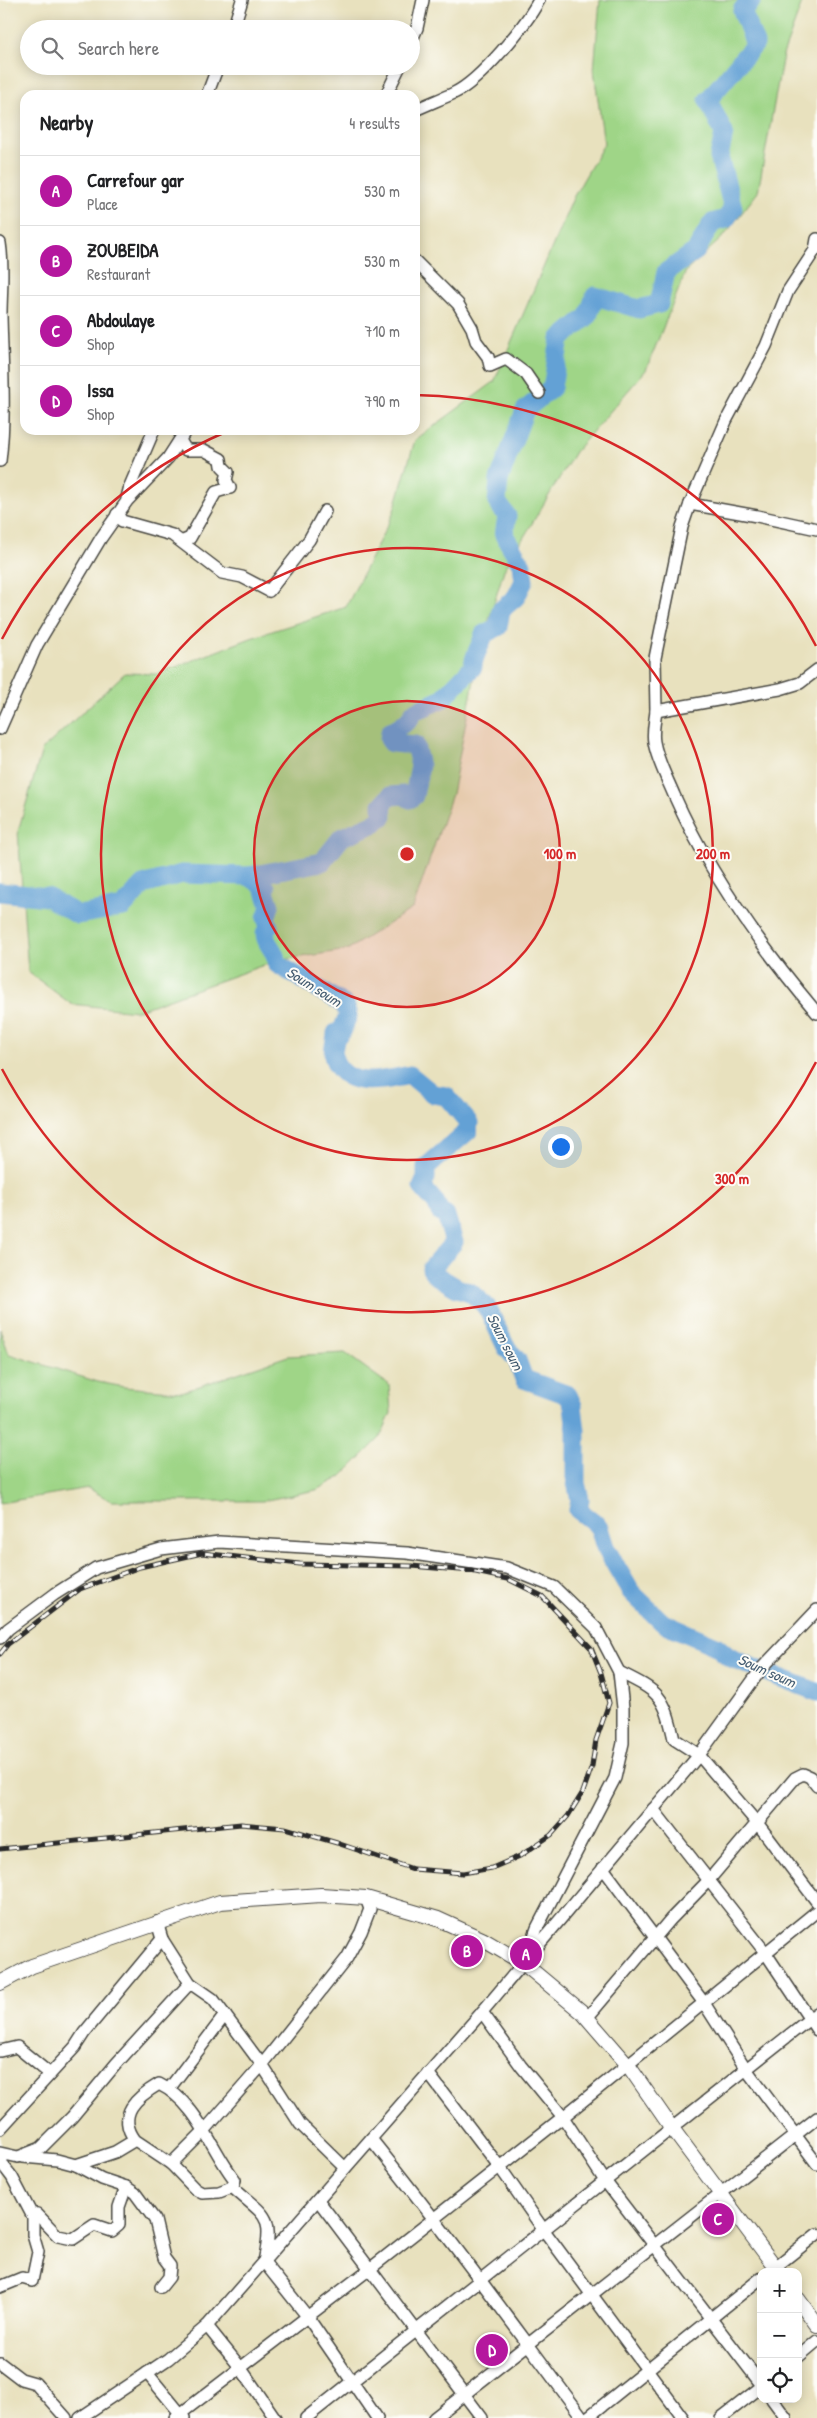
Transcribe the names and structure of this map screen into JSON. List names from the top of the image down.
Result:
{
  "water": ["Soum soum"],
  "page": {
    "search": "Search here",
    "heading": ["Nearby", "4 results"],
    "list": [
      {
        "mark": "A",
        "name": "Carrefour gar",
        "note": "Place",
        "value": "530 m"
      },
      {
        "mark": "B",
        "name": "ZOUBEIDA",
        "note": "Restaurant",
        "value": "530 m"
      },
      {
        "mark": "C",
        "name": "Abdoulaye",
        "note": "Shop",
        "value": "710 m"
      },
      {
        "mark": "D",
        "name": "Issa",
        "note": "Shop",
        "value": "790 m"
      }
    ],
    "pins": [
      "B",
      "A",
      "C",
      "D"
    ],
    "map_buttons": ["+", "−"]
  },
  "rings": ["100 m", "200 m", "300 m"]
}
